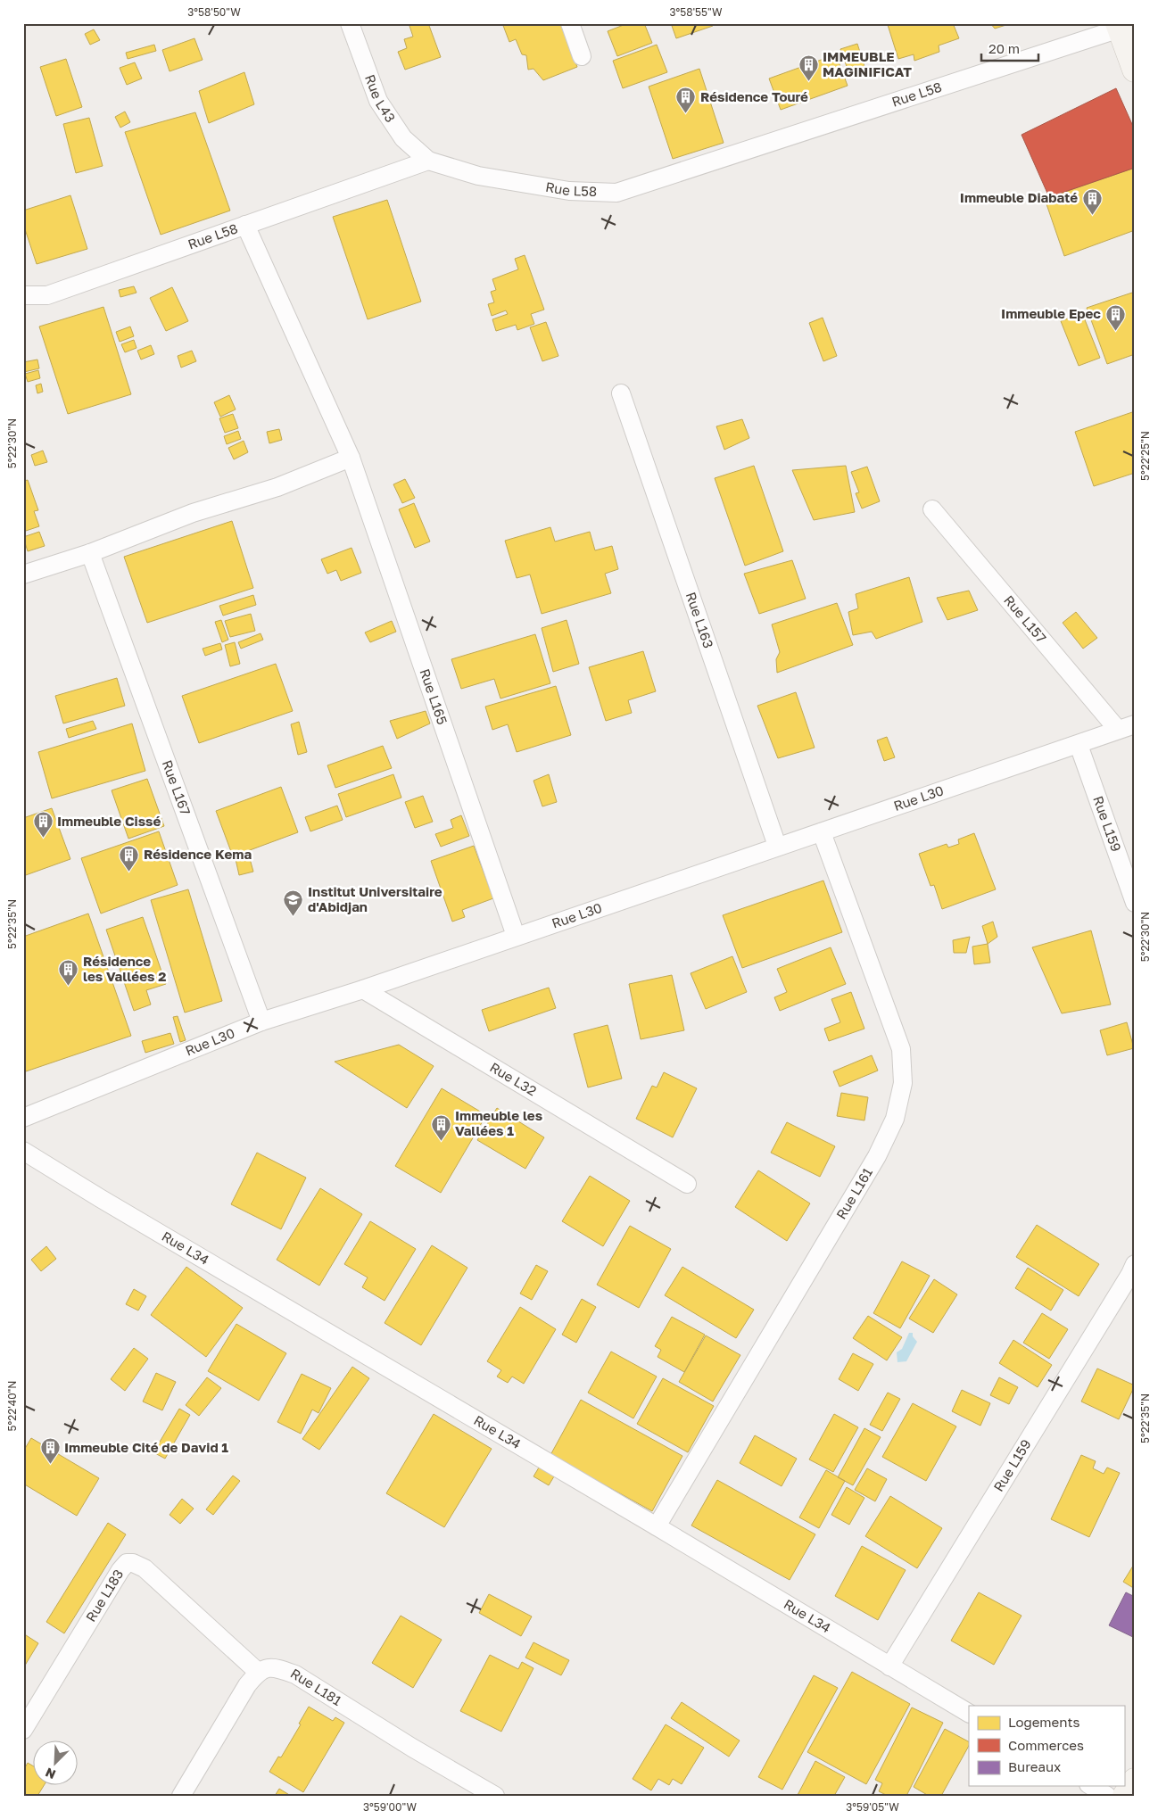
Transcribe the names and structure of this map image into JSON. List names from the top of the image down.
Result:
{
  "streets": {
    "street": [
      "Rue L58",
      "Rue L43",
      "Rue L163",
      "Rue L157",
      "Rue L165",
      "Rue L167",
      "Rue L30",
      "Rue L159",
      "Rue L32",
      "Rue L161",
      "Rue L34",
      "Rue L183",
      "Rue L181"
    ]
  },
  "crossings": [
    ["Rue L58", "Rue L43"],
    ["Rue L58", "Rue L165"],
    ["Rue L163", "Rue L30"],
    ["Rue L157", "Rue L30"],
    ["Rue L165", "Rue L30"],
    ["Rue L167", "Rue L30"],
    ["Rue L30", "Rue L159"],
    ["Rue L30", "Rue L32"],
    ["Rue L30", "Rue L161"],
    ["Rue L159", "Rue L34"],
    ["Rue L161", "Rue L34"],
    ["Rue L183", "Rue L181"]
  ],
  "places": {
    "building": [
      "IMMEUBLE MAGINIFICAT",
      "Résidence Touré",
      "Immeuble Diabaté",
      "Immeuble Epec",
      "Immeuble Cissé",
      "Résidence Kema",
      "Résidence les Vallées 2",
      "Immeuble les Vallées 1",
      "Immeuble Cité de David 1"
    ],
    "school or university": ["Institut Universitaire d'Abidjan"]
  },
  "legend": ["Logements", "Commerces", "Bureaux"],
  "scale_bar": "20 m",
  "north": "bottom left",
  "coordinates": [
    "3°58'50\"W",
    "3°58'55\"W",
    "5°22'30\"N",
    "5°22'25\"N",
    "5°22'35\"N",
    "5°22'40\"N",
    "3°59'00\"W",
    "3°59'05\"W"
  ]
}
